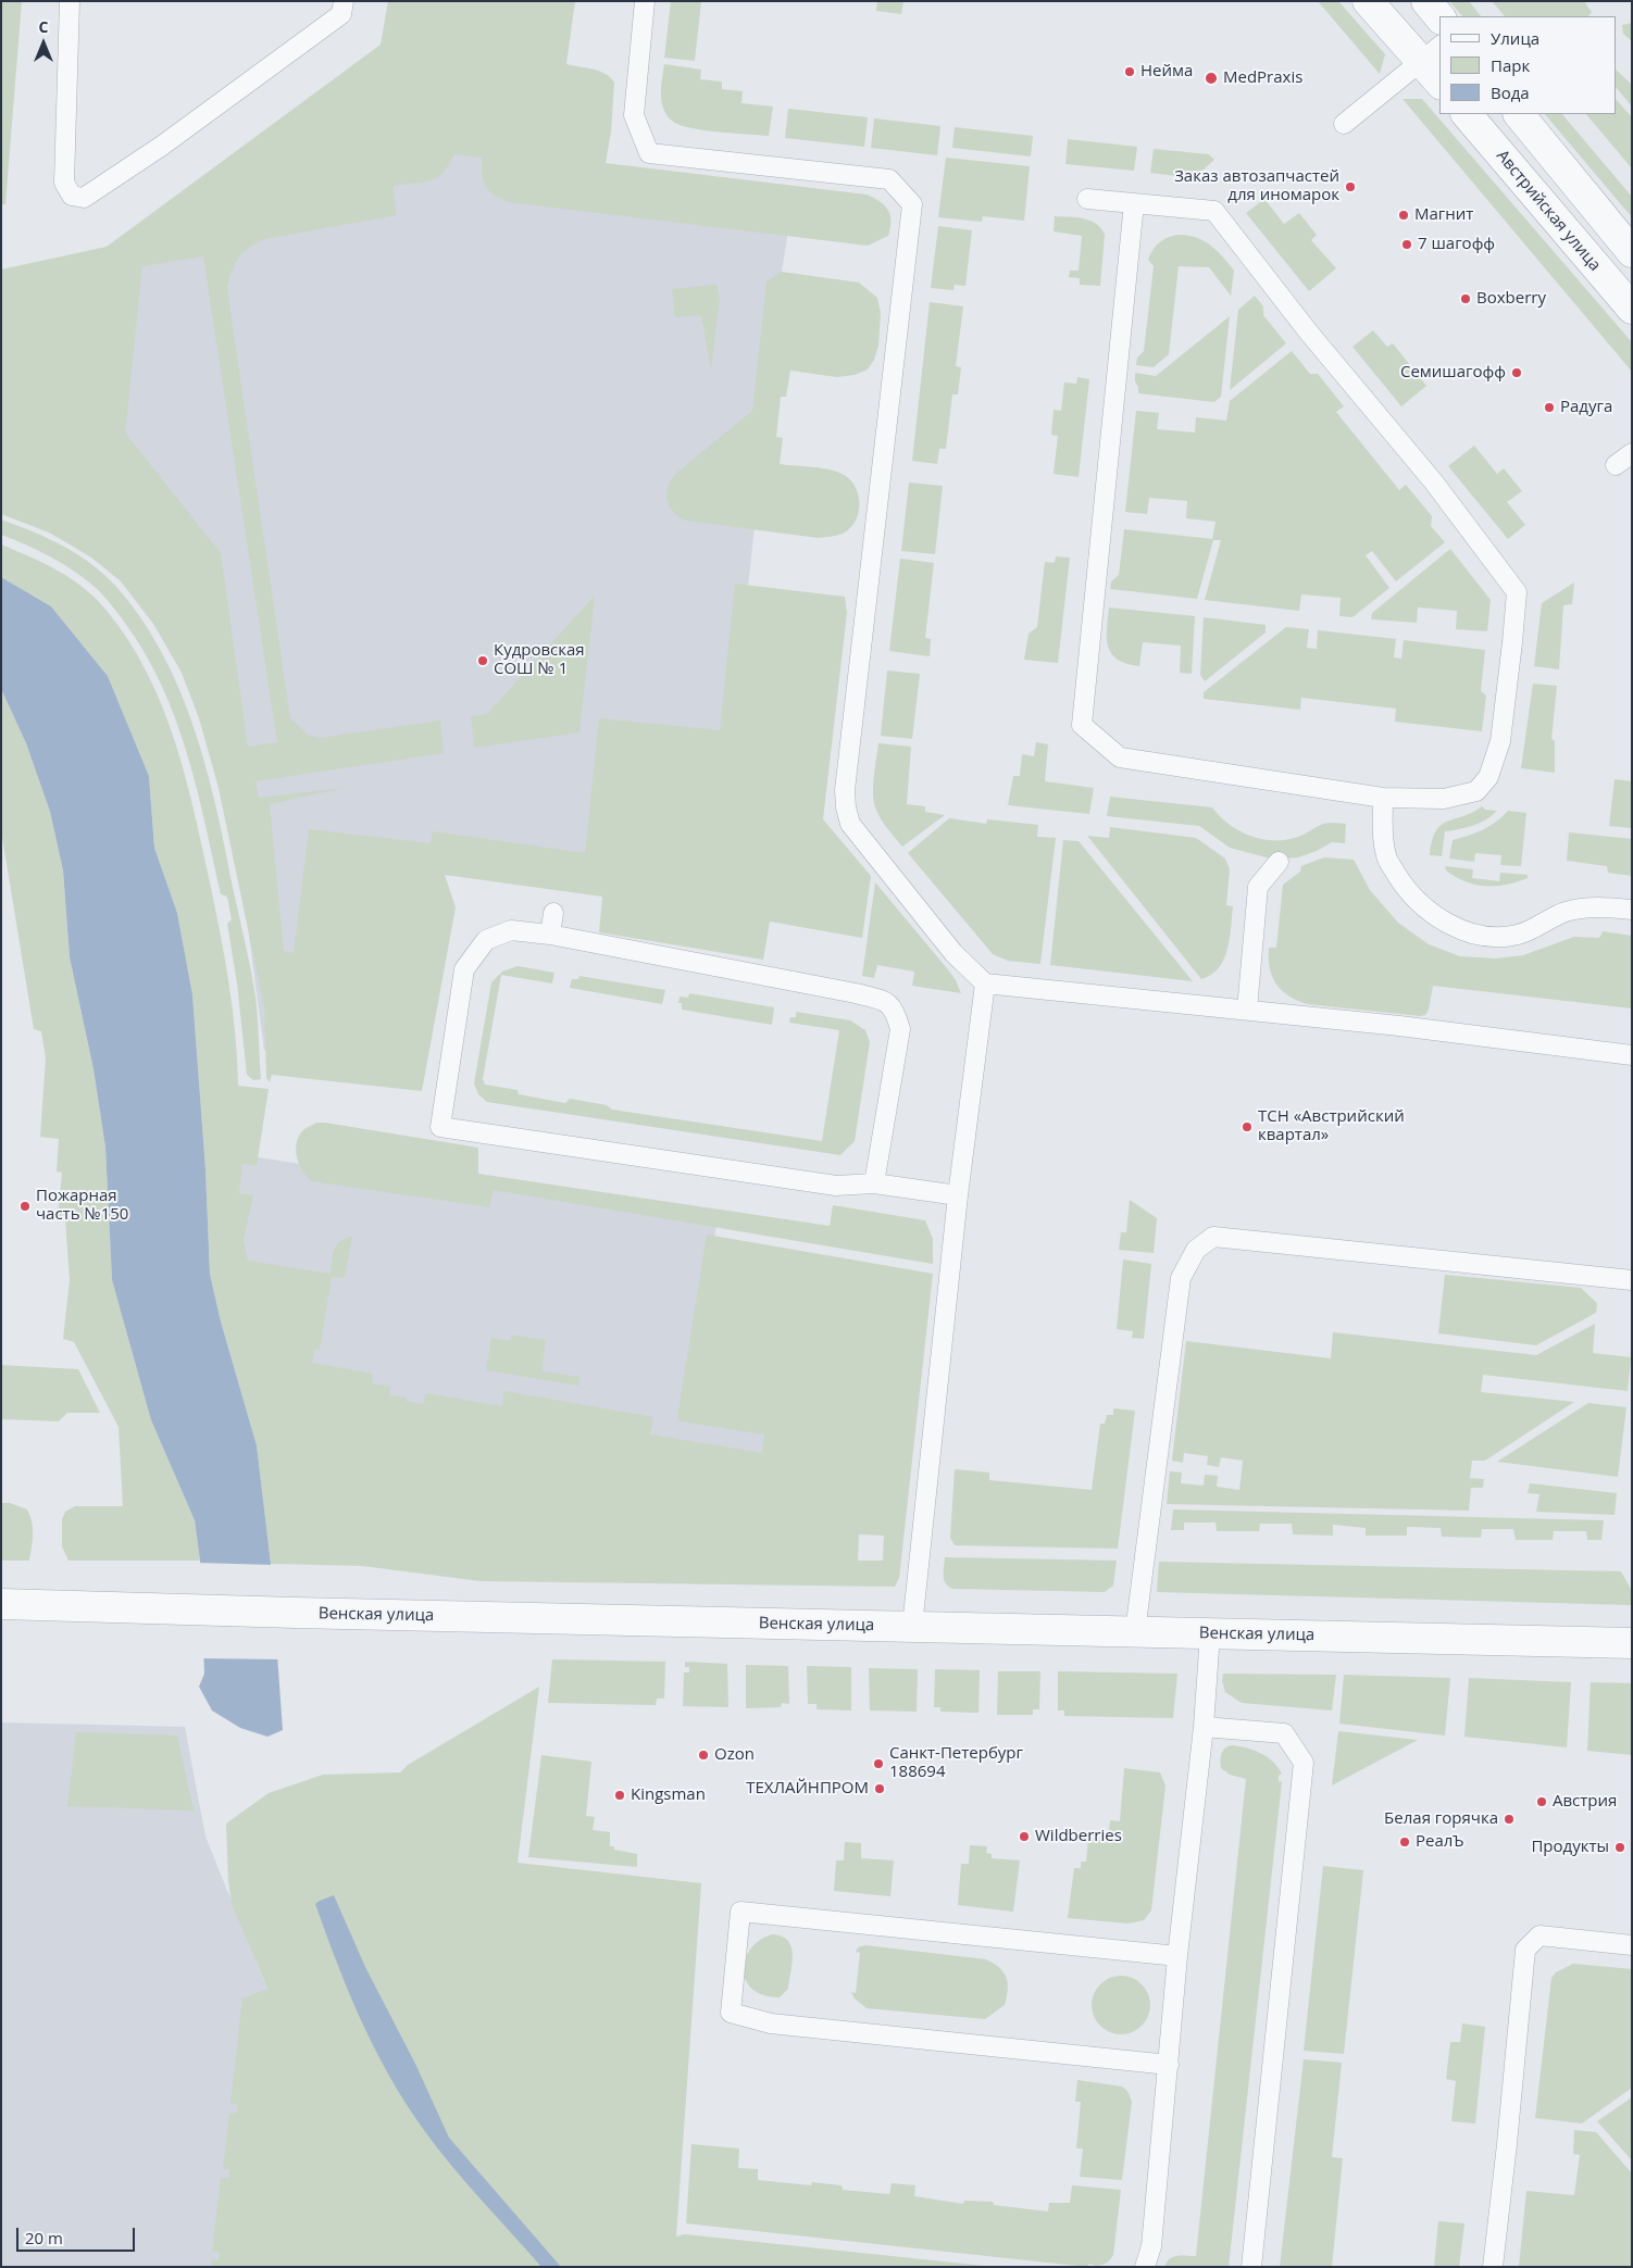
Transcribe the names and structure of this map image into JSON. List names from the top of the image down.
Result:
{
  "streets": {
    "street": ["Австрийская улица", "Венская улица"]
  },
  "places": [
    "Нейма",
    "MedPraxis",
    "Заказ автозапчастей для иномарок",
    "Магнит",
    "7 шагофф",
    "Boxberry",
    "Семишагофф",
    "Радуга",
    "Кудровская СОШ № 1",
    "ТСН «Австрийский квартал»",
    "Пожарная часть №150",
    "Ozon",
    "Санкт-Петербург 188694",
    "ТЕХЛАЙНПРОМ",
    "Kingsman",
    "Австрия",
    "Белая горячка",
    "Wildberries",
    "РеалЪ",
    "Продукты"
  ],
  "legend": ["Улица", "Парк", "Вода"],
  "scale_bar": "20 m",
  "north": "top"
}
